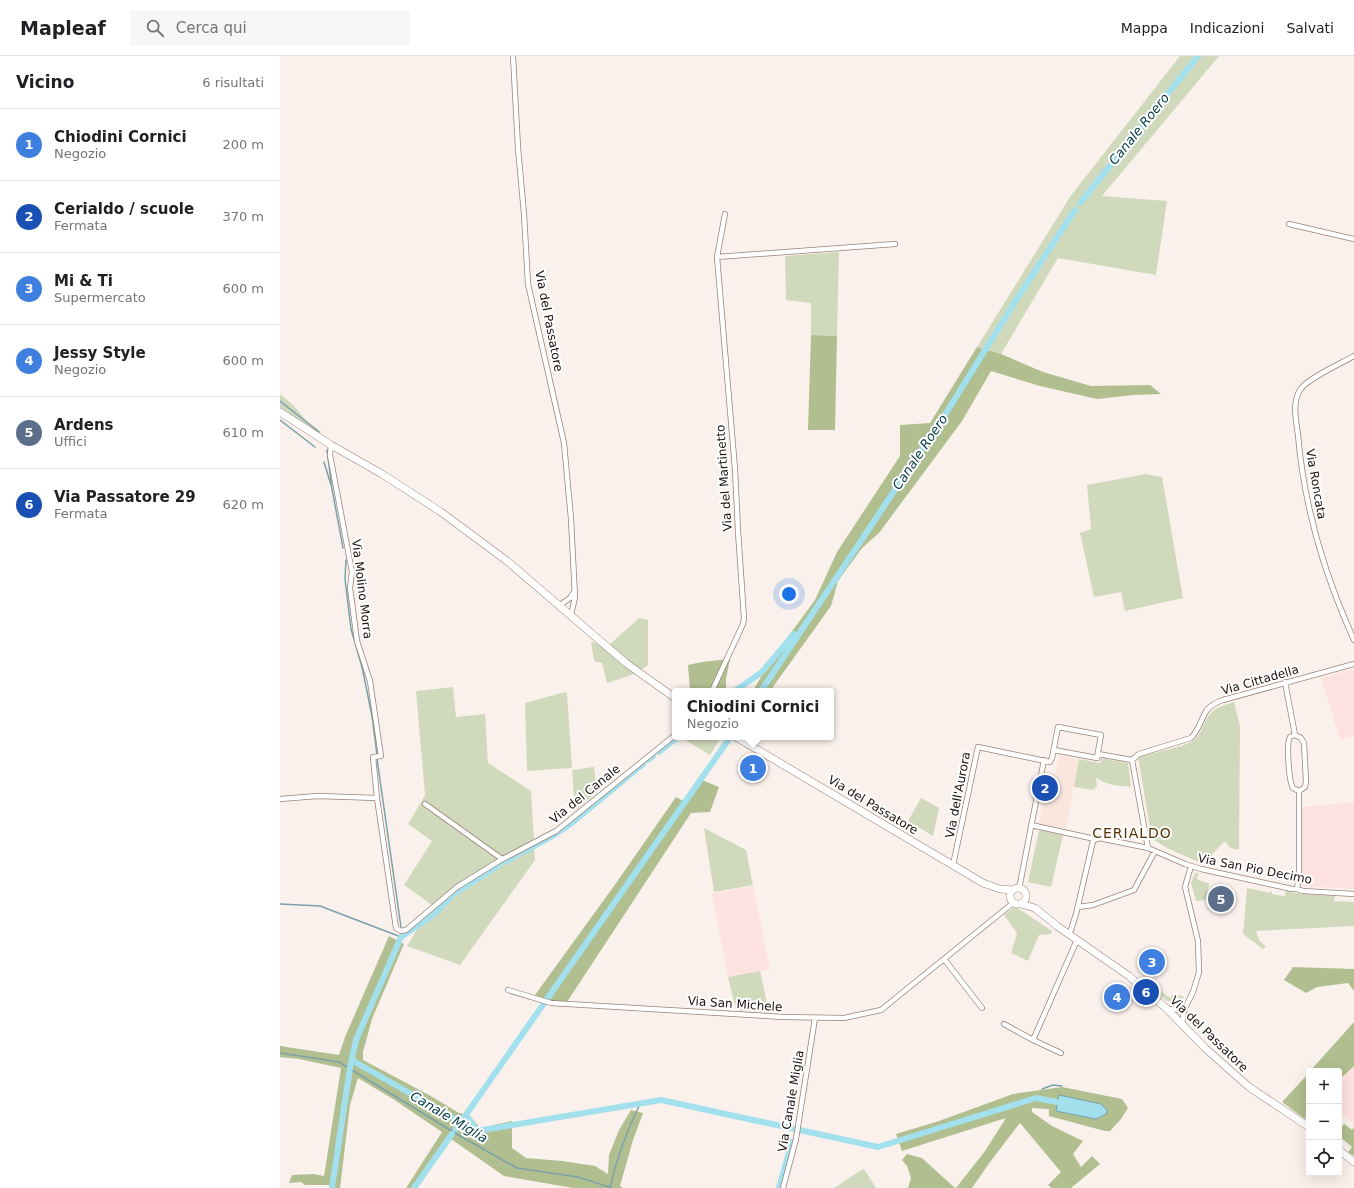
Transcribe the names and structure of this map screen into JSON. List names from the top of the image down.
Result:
{
  "streets": {
    "street": [
      "Via del Passatore",
      "Via del Martinetto",
      "Via Roncata",
      "Via Molino Morra",
      "Via Cittadella",
      "Via del Canale",
      "Via dell'Aurora",
      "Via San Pio Decimo",
      "Via San Michele",
      "Via Canale Miglia"
    ]
  },
  "crossings": [
    ["Via del Passatore", "Via dell'Aurora"],
    ["Via del Passatore", "Via San Michele"],
    ["Via Molino Morra", "Via del Canale"],
    ["Via San Michele", "Via Canale Miglia"]
  ],
  "districts": ["CERIALDO"],
  "water": ["Canale Roero", "Canale Miglia"],
  "page": {
    "header": "Mapleaf",
    "search": "Cerca qui",
    "nav": ["Mappa", "Indicazioni", "Salvati"],
    "heading": ["Vicino", "6 risultati"],
    "list": [
      {
        "mark": "1",
        "name": "Chiodini Cornici",
        "note": "Negozio",
        "value": "200 m"
      },
      {
        "mark": "2",
        "name": "Cerialdo / scuole",
        "note": "Fermata",
        "value": "370 m"
      },
      {
        "mark": "3",
        "name": "Mi & Ti",
        "note": "Supermercato",
        "value": "600 m"
      },
      {
        "mark": "4",
        "name": "Jessy Style",
        "note": "Negozio",
        "value": "600 m"
      },
      {
        "mark": "5",
        "name": "Ardens",
        "note": "Uffici",
        "value": "610 m"
      },
      {
        "mark": "6",
        "name": "Via Passatore 29",
        "note": "Fermata",
        "value": "620 m"
      }
    ],
    "popup": ["Chiodini Cornici", "Negozio"],
    "pins": [
      "1",
      "2",
      "5",
      "3",
      "6",
      "4"
    ],
    "map_buttons": ["+", "−"]
  }
}
